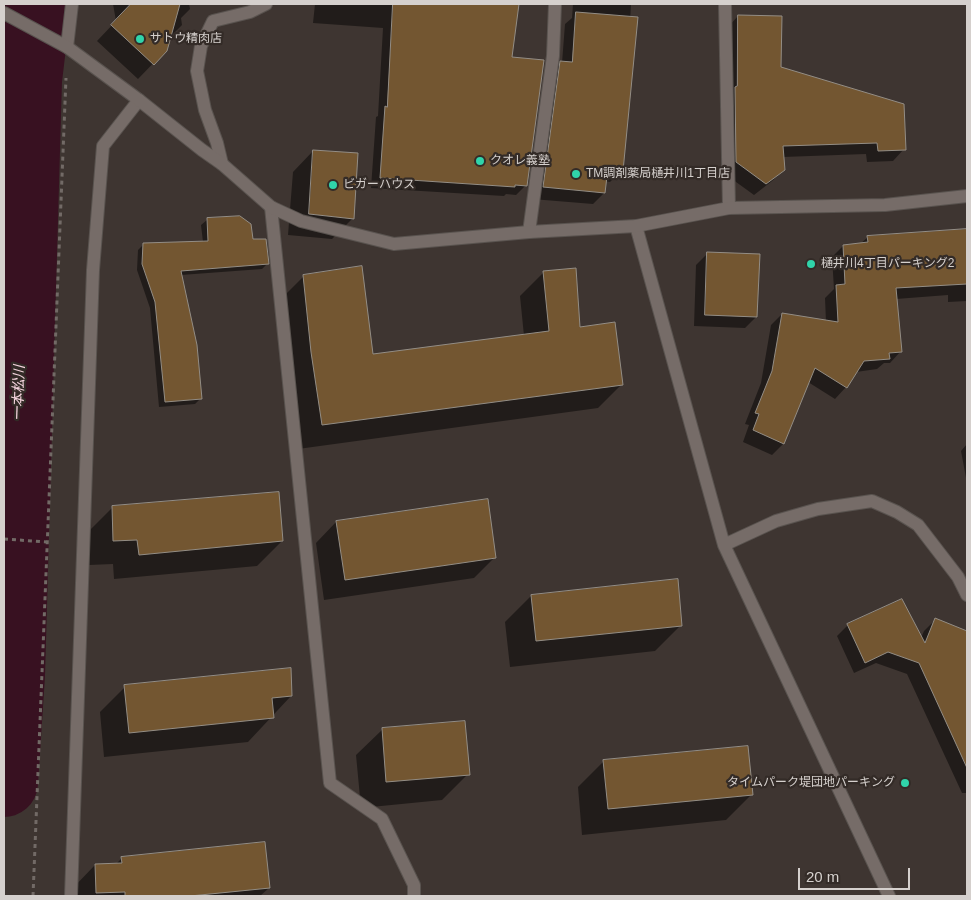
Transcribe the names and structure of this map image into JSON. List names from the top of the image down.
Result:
{
  "water": ["一本松川"],
  "places": [
    "サトウ精肉店",
    "クオレ義塾",
    "TM調剤薬局樋井川1丁目店",
    "ビガーハウス",
    "樋井川4丁目パーキング2",
    "タイムパーク堤団地パーキング"
  ],
  "scale_bar": "20 m"
}
